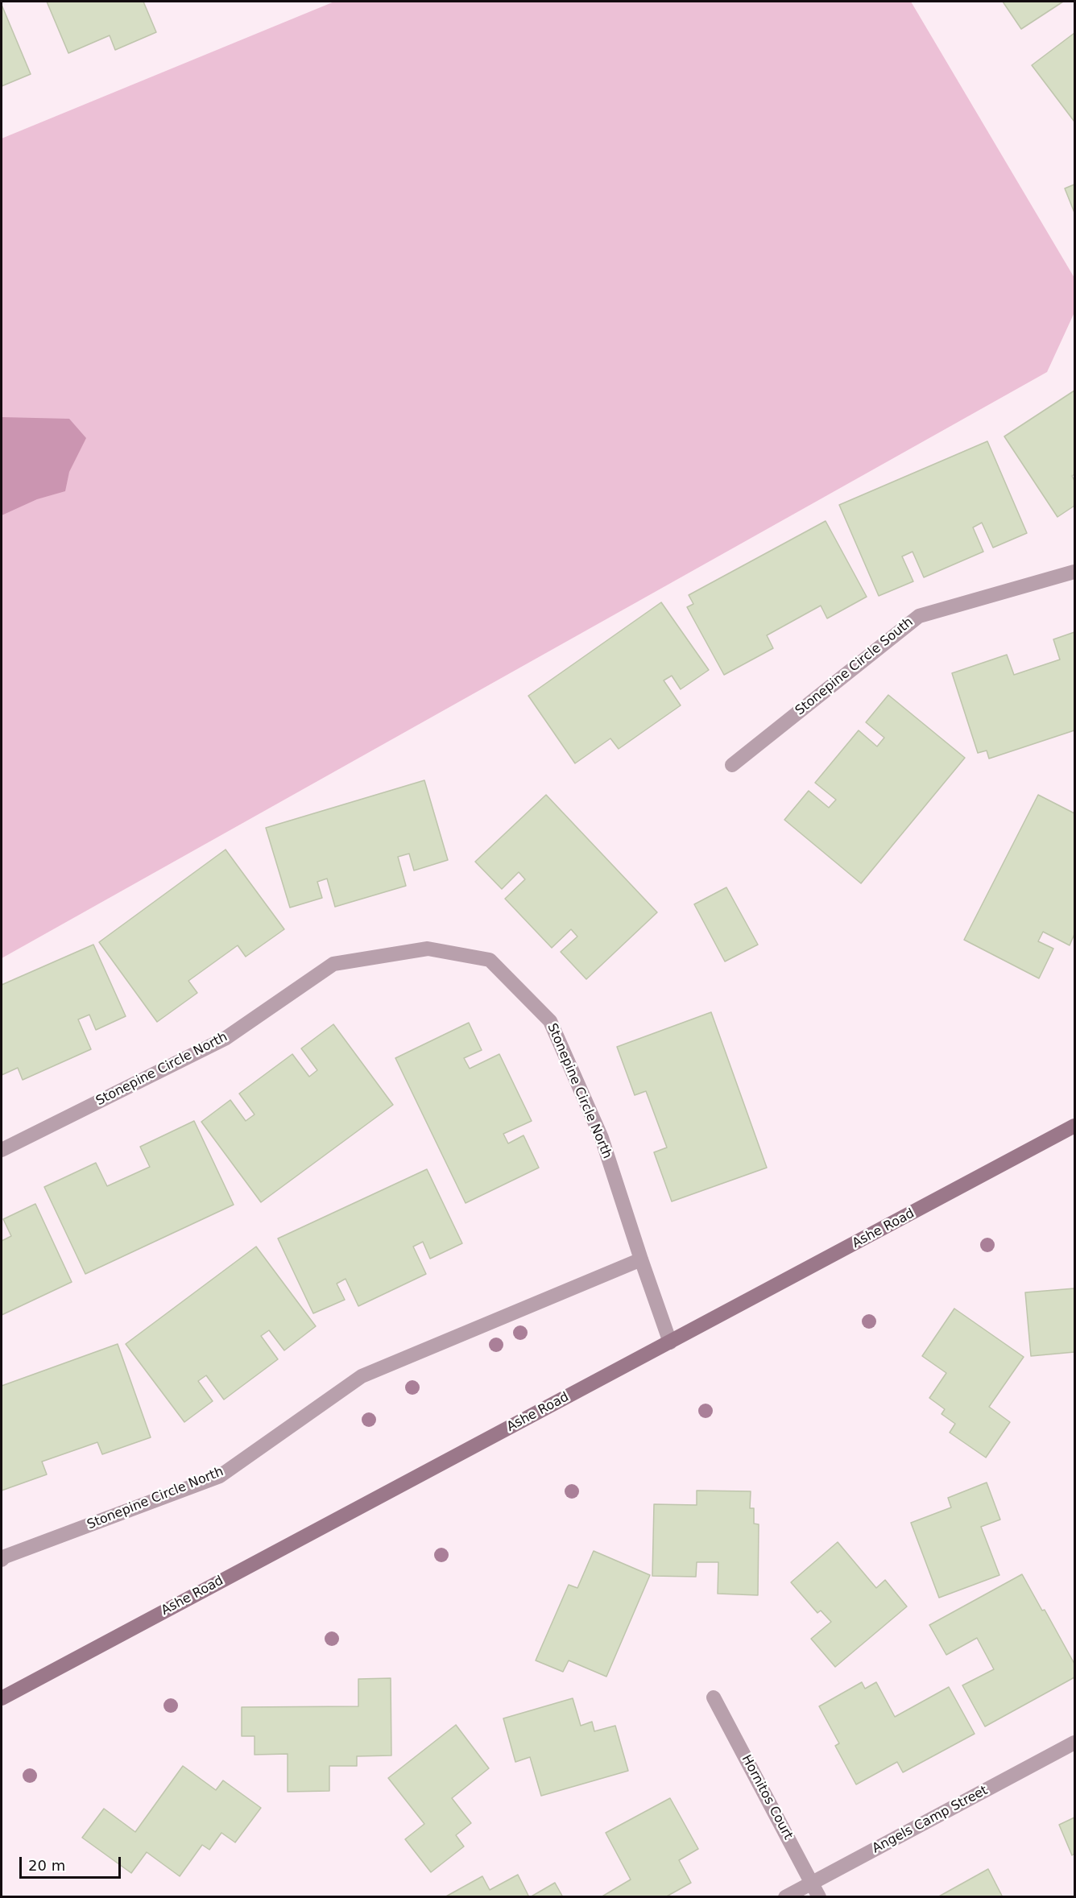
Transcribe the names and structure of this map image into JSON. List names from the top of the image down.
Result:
{
  "streets": {
    "street": [
      "Stonepine Circle South",
      "Stonepine Circle North",
      "Ashe Road",
      "Hornitos Court",
      "Angels Camp Street"
    ]
  },
  "crossings": [
    ["Stonepine Circle North", "Ashe Road"],
    ["Hornitos Court", "Angels Camp Street"]
  ],
  "scale_bar": "20 m"
}
